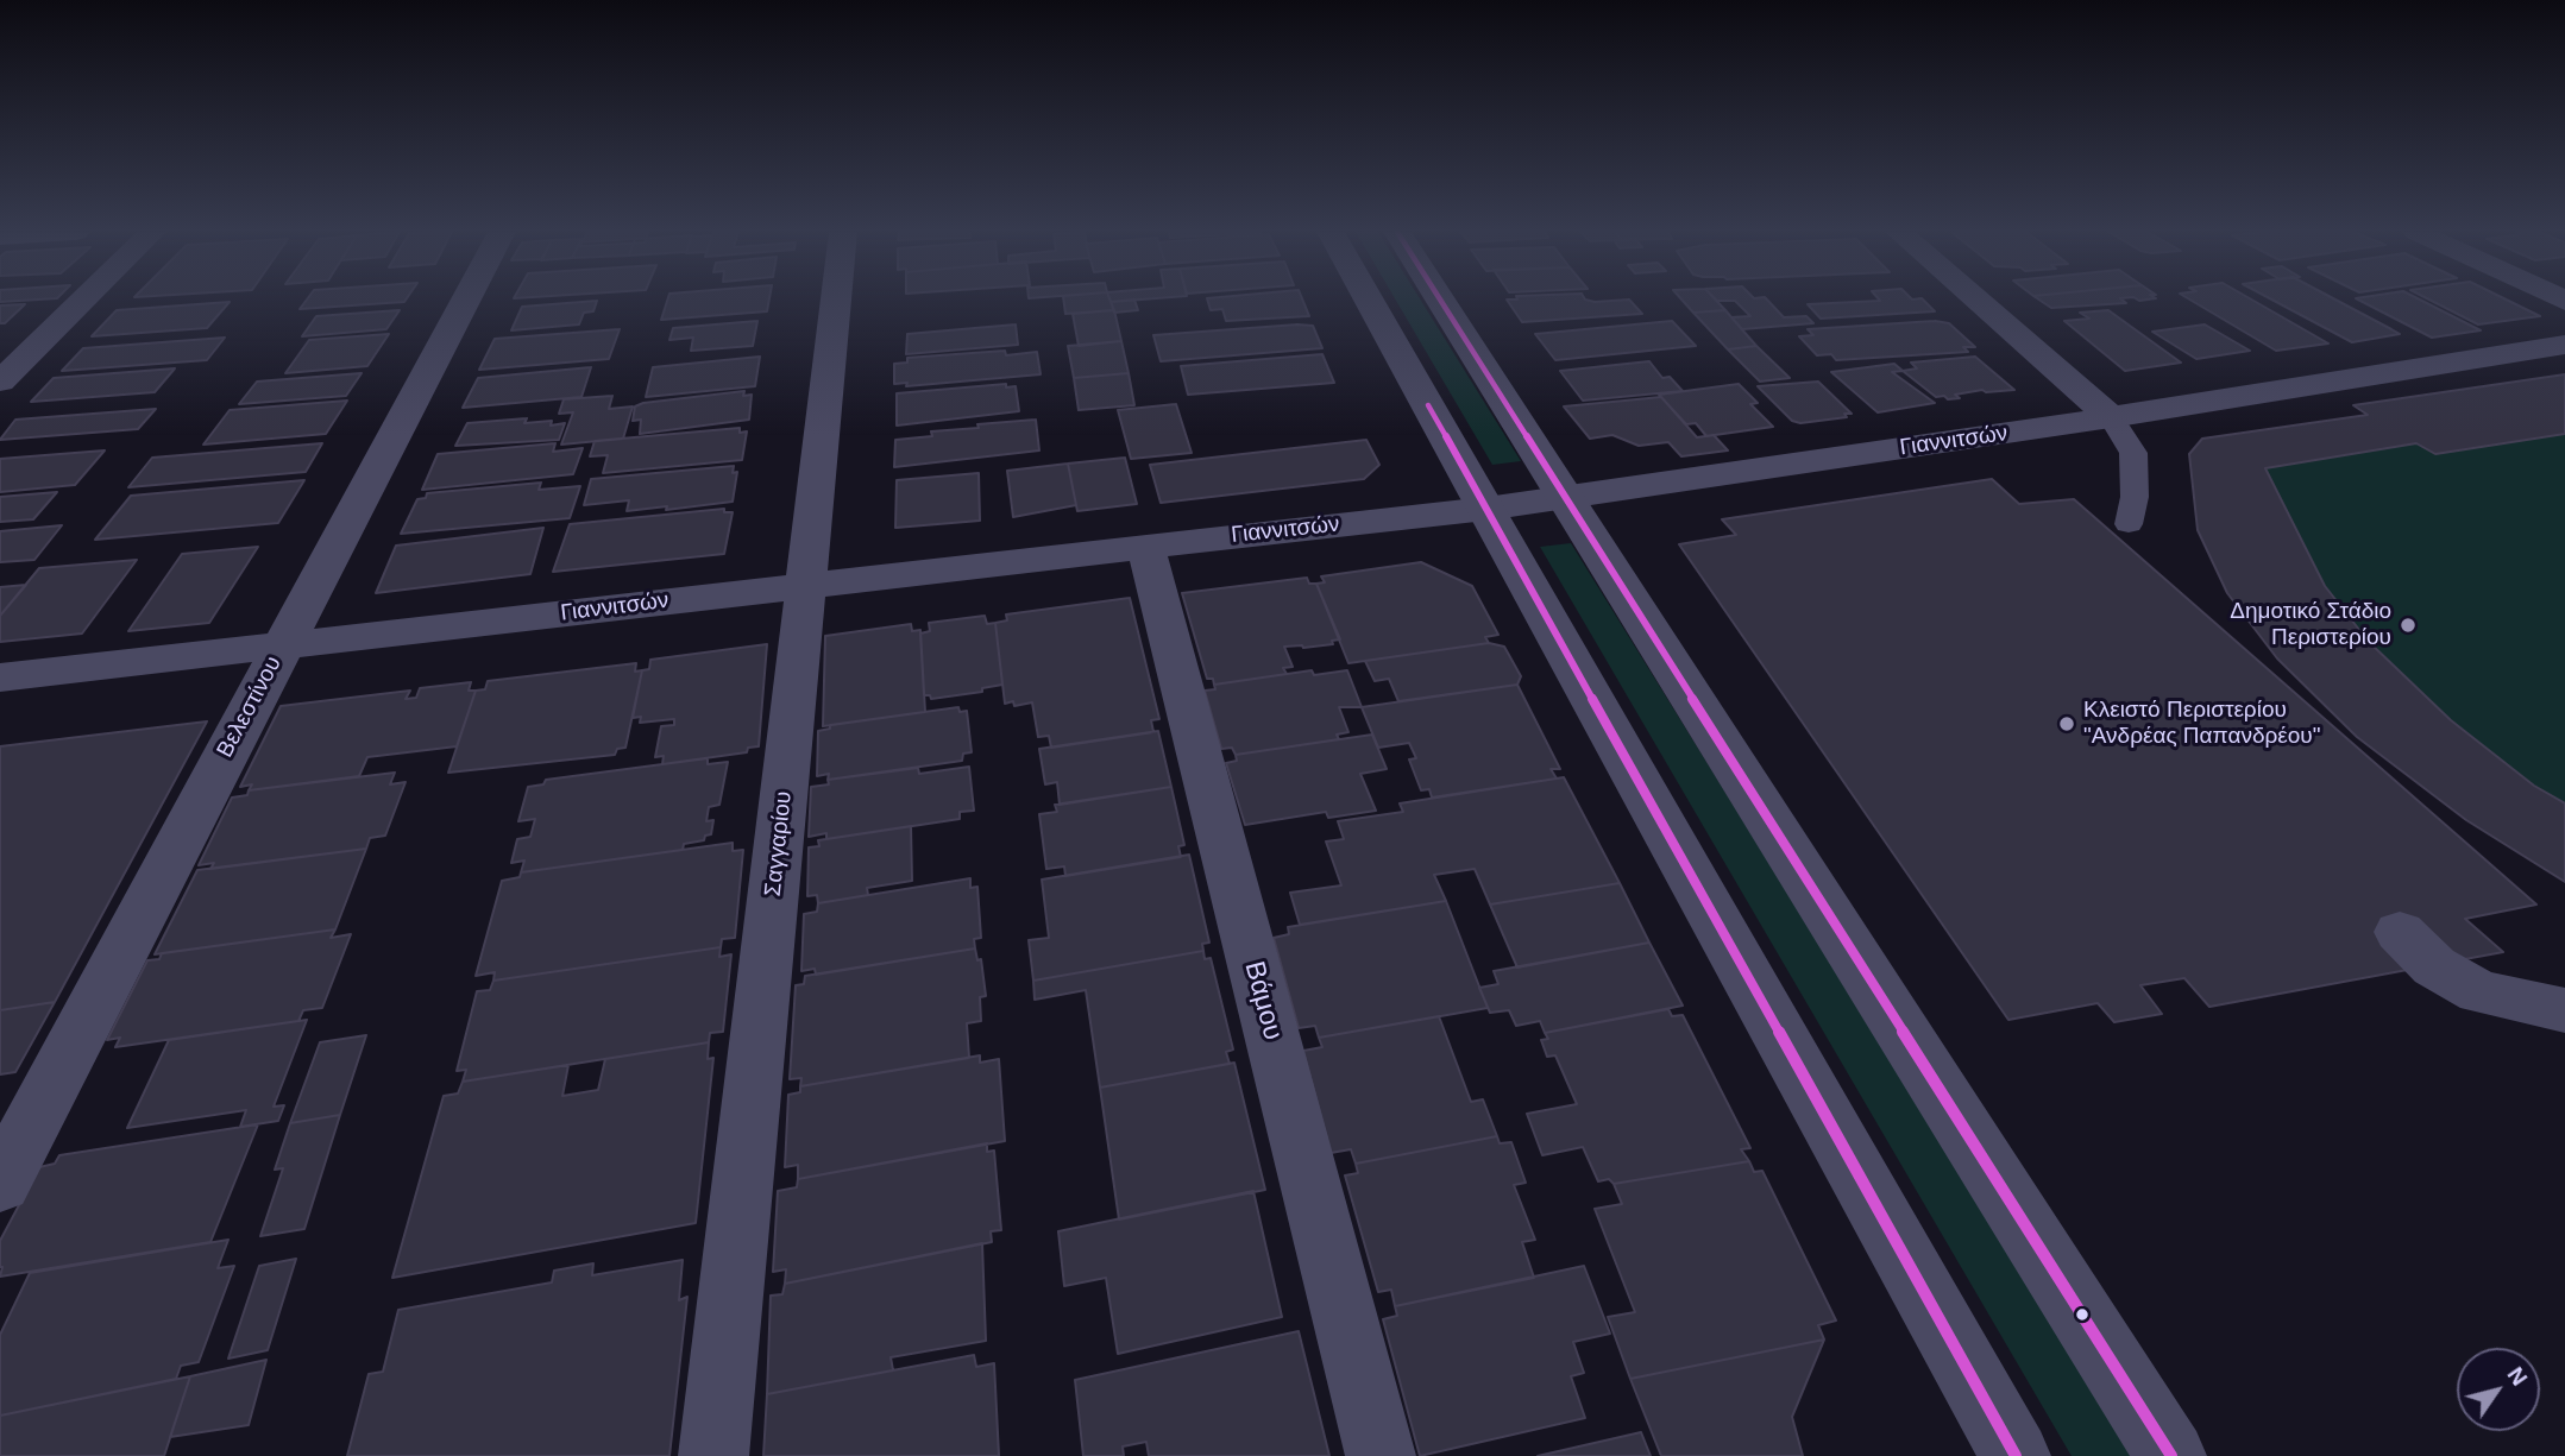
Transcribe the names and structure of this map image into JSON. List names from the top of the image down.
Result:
{
  "streets": {
    "street": [
      "Γιαννιτσών",
      "Βελεστίνου",
      "Σαγγαρίου",
      "Βάμου"
    ]
  },
  "crossings": [
    ["Γιαννιτσών", "Βελεστίνου"],
    ["Γιαννιτσών", "Σαγγαρίου"],
    ["Γιαννιτσών", "Βάμου"]
  ],
  "places": ["Δημοτικό Στάδιο Περιστερίου", "Κλειστό Περιστερίου \"Ανδρέας Παπανδρέου\""],
  "north": "top right"
}
